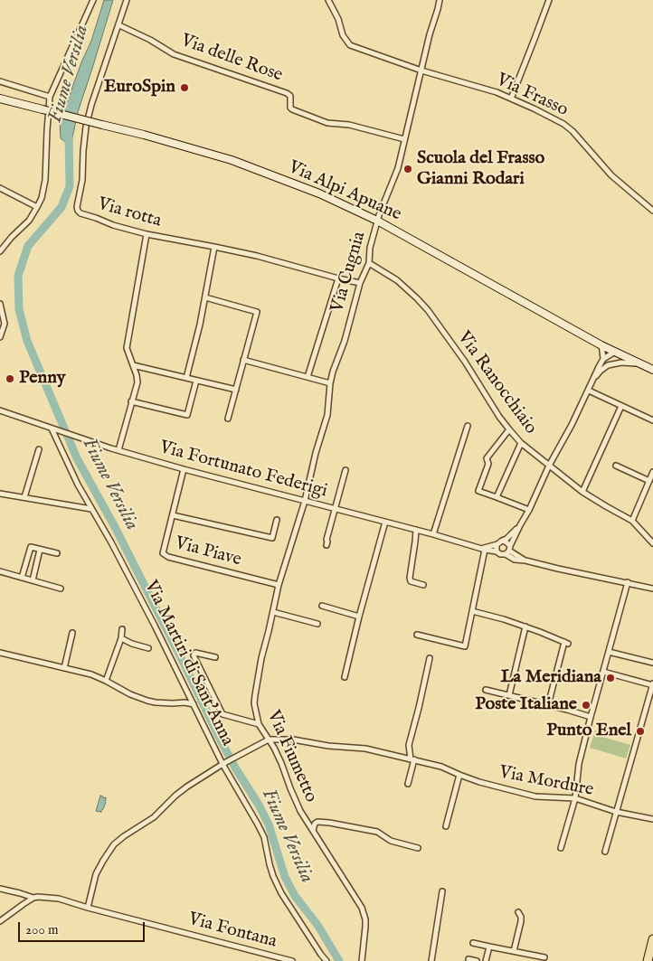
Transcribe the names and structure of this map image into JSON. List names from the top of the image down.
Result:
{
  "streets": {
    "main road": ["Via Alpi Apuane"],
    "street": [
      "Via delle Rose",
      "Via Frasso",
      "Via rotta",
      "Via Cugnia",
      "Via Ranocchiaio",
      "Via Fortunato Federigi",
      "Via Piave",
      "Via Martiri di Sant'Anna",
      "Via Fiumetto",
      "Via Mordure",
      "Via Fontana"
    ]
  },
  "crossings": [
    ["Via delle Rose", "Via rotta"],
    ["Via delle Rose", "Via Cugnia"],
    ["Via Frasso", "Via Cugnia"],
    ["Via Alpi Apuane", "Via Cugnia"],
    ["Via rotta", "Via Cugnia"],
    ["Via Cugnia", "Via Ranocchiaio"],
    ["Via Cugnia", "Via Fortunato Federigi"],
    ["Via Cugnia", "Via Fiumetto"],
    ["Via Fortunato Federigi", "Via Piave"],
    ["Via Fortunato Federigi", "Via Martiri di Sant'Anna"],
    ["Via Fortunato Federigi", "Via Fiumetto"],
    ["Via Piave", "Via Fiumetto"],
    ["Via Martiri di Sant'Anna", "Via Mordure"],
    ["Via Martiri di Sant'Anna", "Via Fontana"],
    ["Via Fiumetto", "Via Mordure"]
  ],
  "water": ["Fiume Versilia"],
  "places": [
    "EuroSpin",
    "Scuola del Frasso Gianni Rodari",
    "Penny",
    "La Meridiana",
    "Poste Italiane",
    "Punto Enel"
  ],
  "scale_bar": "200 m"
}
